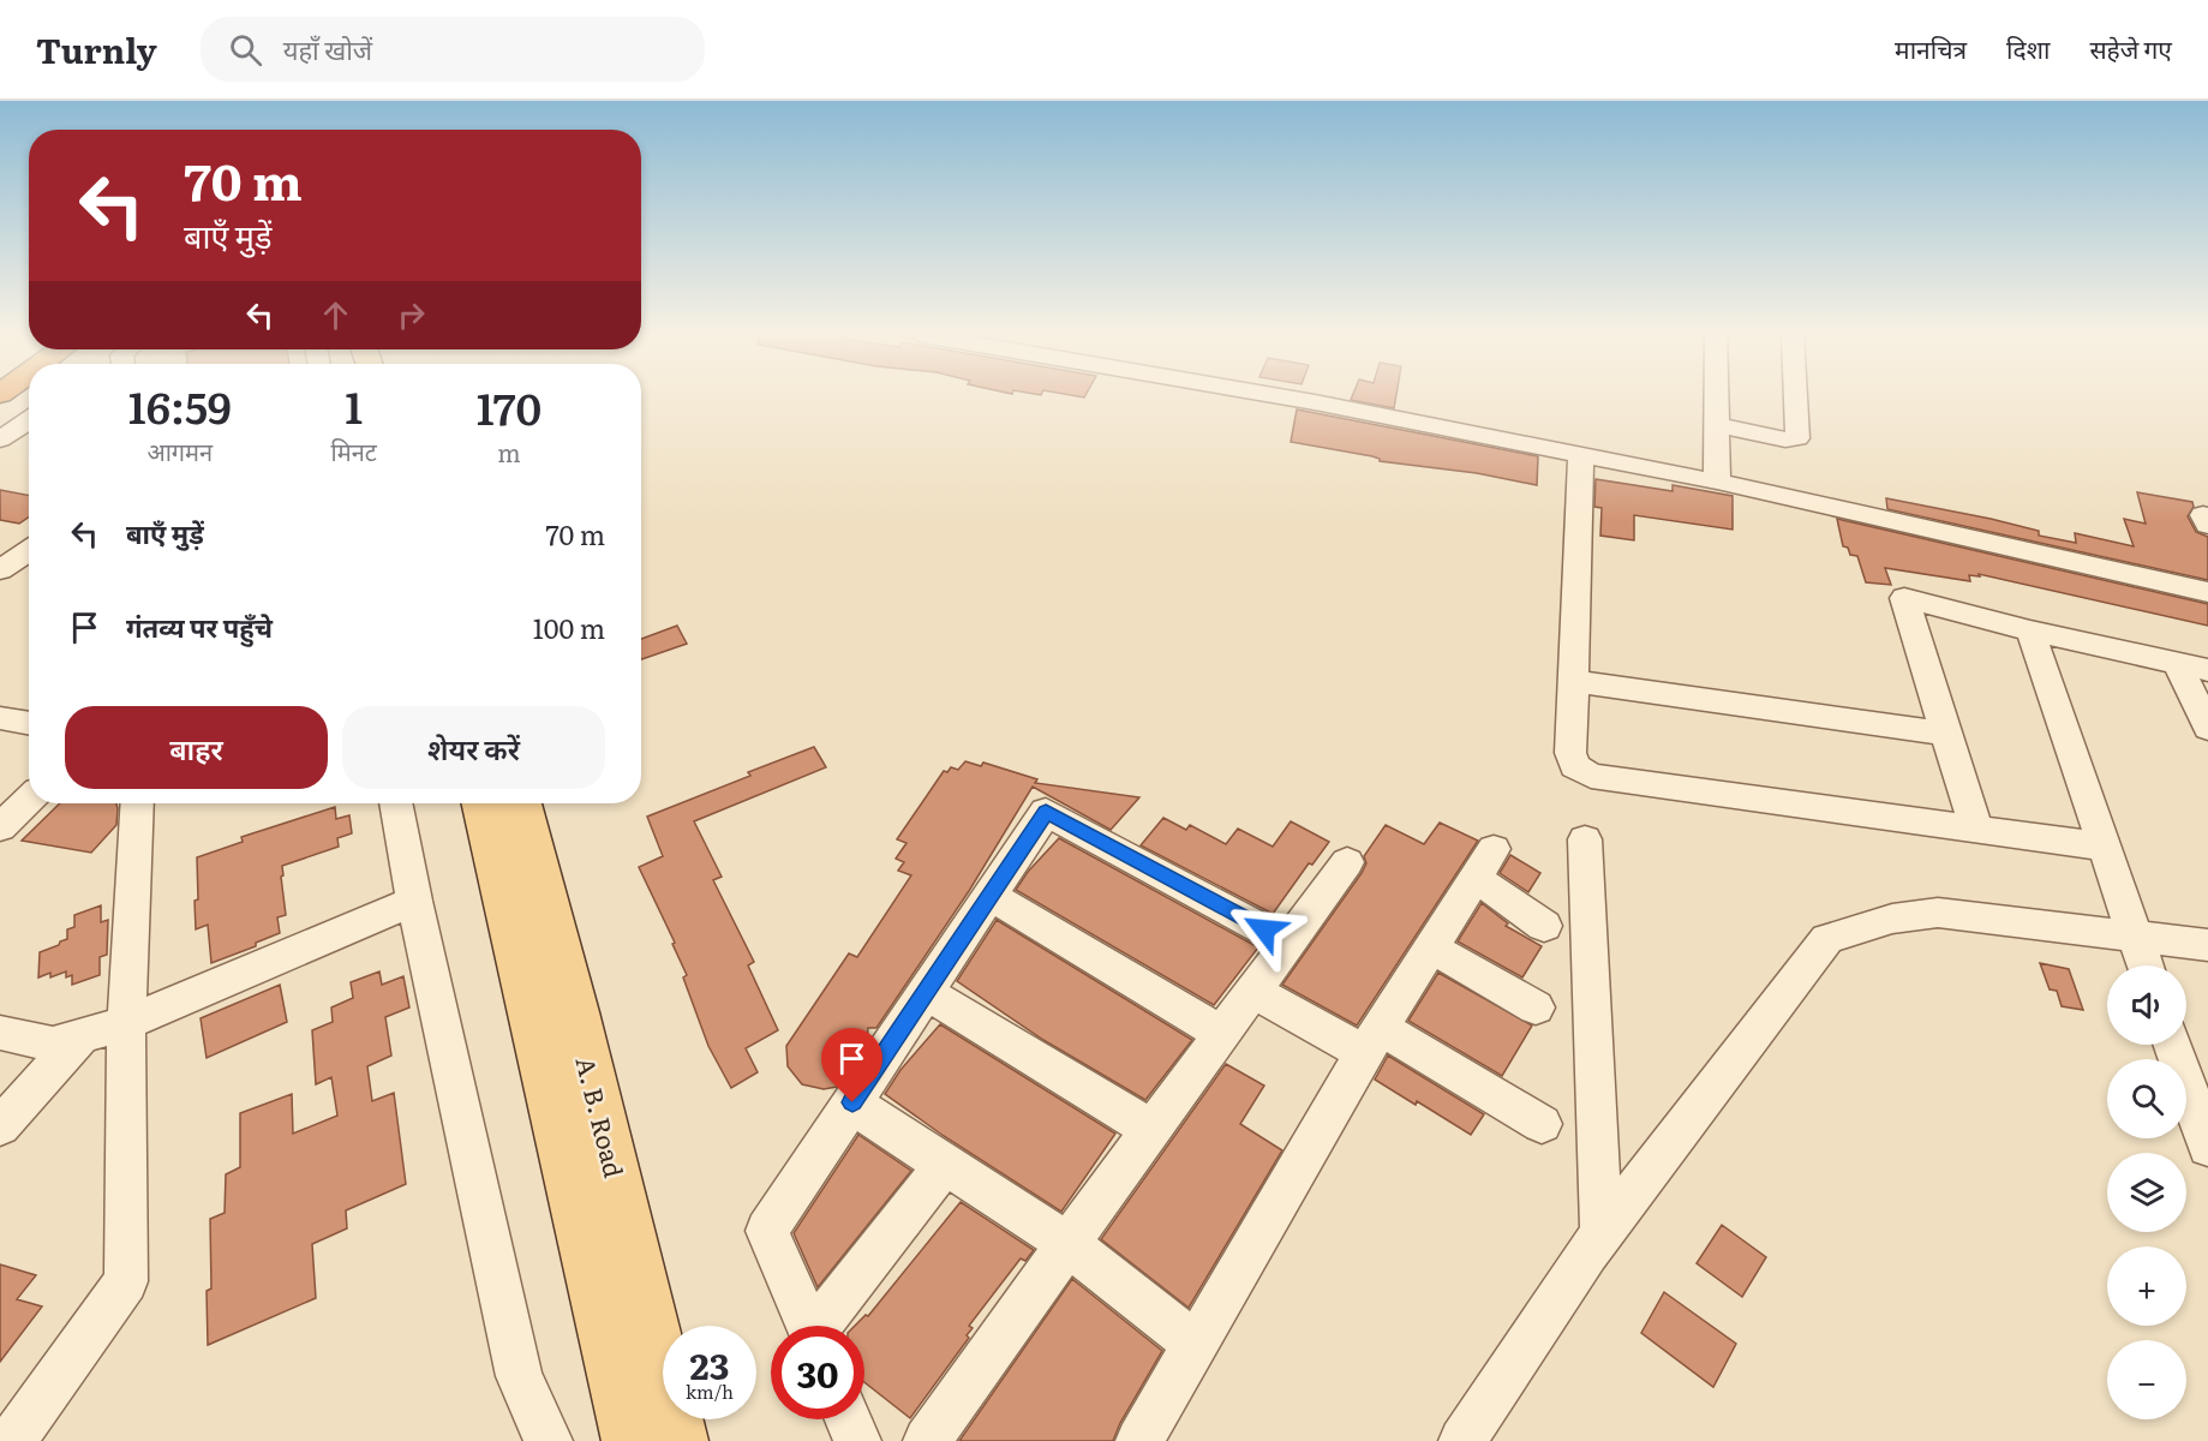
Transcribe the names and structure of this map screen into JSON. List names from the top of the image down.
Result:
{
  "streets": {
    "main road": ["A. B. Road"]
  },
  "page": {
    "header": "Turnly",
    "search": "यहाँ खोजें",
    "nav": ["मानचित्र", "दिशा", "सहेजे गए"],
    "turn": ["70 m", "बाएँ मुड़ें"],
    "eta": [
      "16:59",
      "आगमन",
      "1",
      "मिनट",
      "170",
      "m"
    ],
    "list": [
      {
        "name": "बाएँ मुड़ें",
        "value": "70 m"
      },
      {
        "name": "गंतव्य पर पहुँचे",
        "value": "100 m"
      }
    ],
    "buttons": ["बाहर", "शेयर करें"],
    "map_buttons": ["+", "−"],
    "speed": "23 km/h",
    "limit": "30"
  }
}
